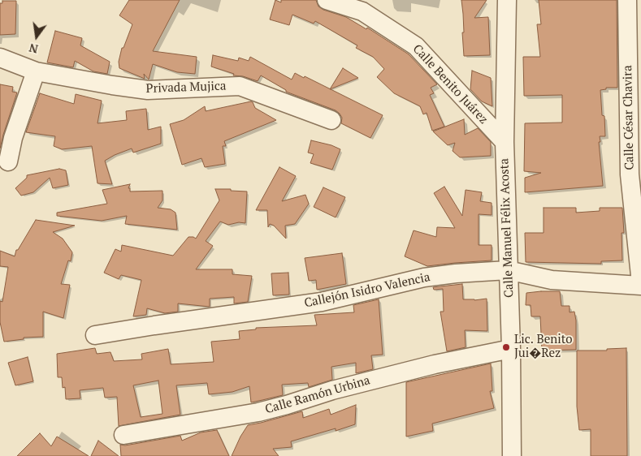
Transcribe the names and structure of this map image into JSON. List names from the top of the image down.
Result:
{
  "streets": {
    "street": [
      "Calle Benito Juárez",
      "Privada Mujica",
      "Calle César Chavira",
      "Calle Manuel Félix Acosta",
      "Callejón Isidro Valencia",
      "Calle Ramón Urbina"
    ]
  },
  "crossings": [
    ["Calle Benito Juárez", "Calle Manuel Félix Acosta"],
    ["Calle César Chavira", "Callejón Isidro Valencia"],
    ["Calle Manuel Félix Acosta", "Callejón Isidro Valencia"],
    ["Calle Manuel Félix Acosta", "Calle Ramón Urbina"]
  ],
  "places": ["Lic. Benito Jui�Rez"],
  "north": "bottom"
}
